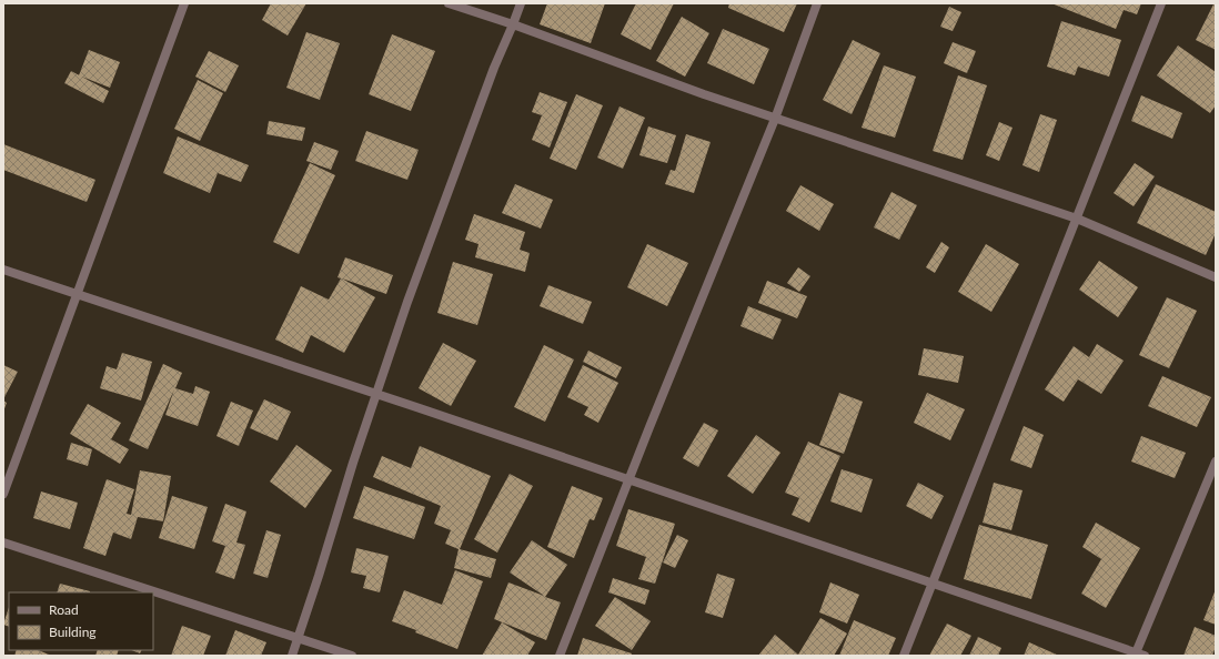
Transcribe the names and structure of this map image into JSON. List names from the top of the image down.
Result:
{
  "legend": ["Road", "Building"]
}
